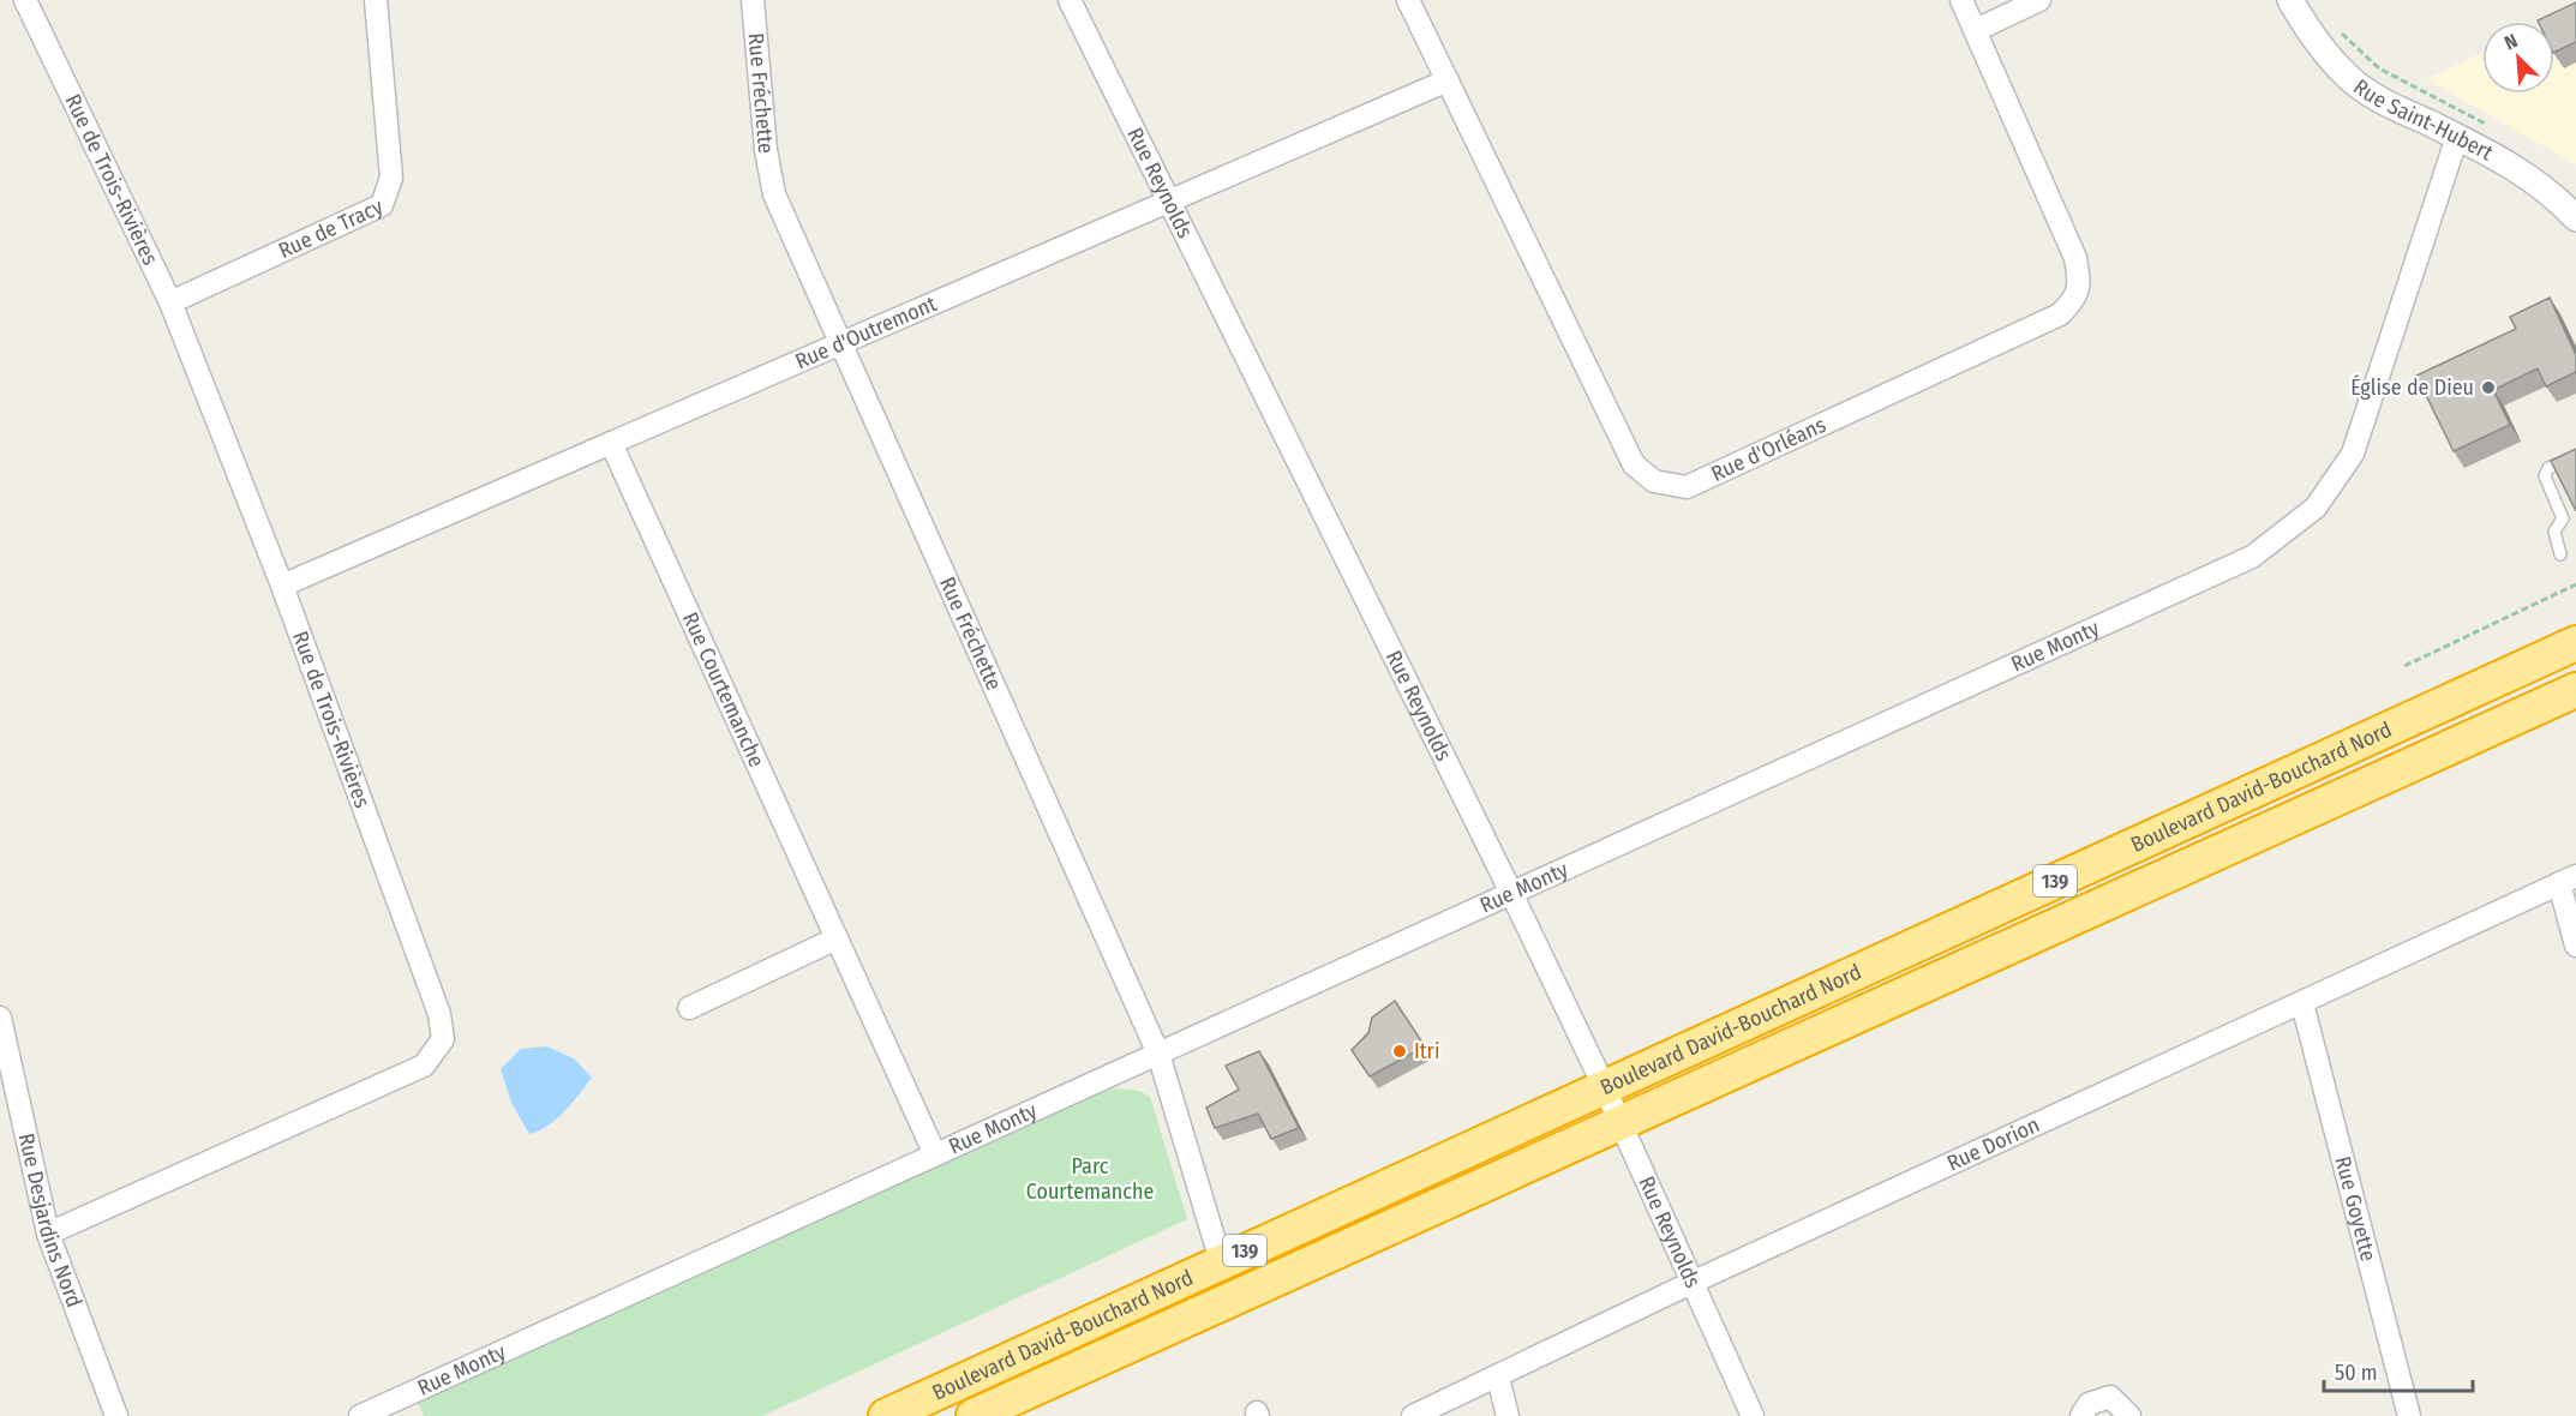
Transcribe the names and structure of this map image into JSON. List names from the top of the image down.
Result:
{
  "streets": {
    "highway": ["Boulevard David-Bouchard Nord", "139"],
    "street": [
      "Rue Fréchette",
      "Rue Saint-Hubert",
      "Rue de Trois-Rivières",
      "Rue Reynolds",
      "Rue de Tracy",
      "Rue d'Outremont",
      "Rue d'Orléans",
      "Rue Monty",
      "Rue Courtemanche",
      "Rue Dorion",
      "Rue Goyette",
      "Rue Desjardins Nord"
    ]
  },
  "crossings": [
    ["Rue Fréchette", "Rue d'Outremont"],
    ["Rue Fréchette", "Rue Monty"],
    ["Rue Fréchette", "Boulevard David-Bouchard Nord"],
    ["Rue Saint-Hubert", "Rue Monty"],
    ["Rue de Trois-Rivières", "Rue de Tracy"],
    ["Rue de Trois-Rivières", "Rue d'Outremont"],
    ["Rue de Trois-Rivières", "Rue Desjardins Nord"],
    ["Rue Reynolds", "Rue d'Outremont"],
    ["Rue Reynolds", "Rue Monty"],
    ["Rue Reynolds", "Boulevard David-Bouchard Nord"],
    ["Rue Reynolds", "Rue Dorion"],
    ["Rue d'Outremont", "Rue d'Orléans"],
    ["Rue d'Outremont", "Rue Courtemanche"],
    ["Rue Monty", "Rue Courtemanche"],
    ["Rue Dorion", "Rue Goyette"]
  ],
  "parks": ["Parc Courtemanche"],
  "places": ["Église de Dieu", "Itri"],
  "scale_bar": "50 m",
  "north": "top left"
}
